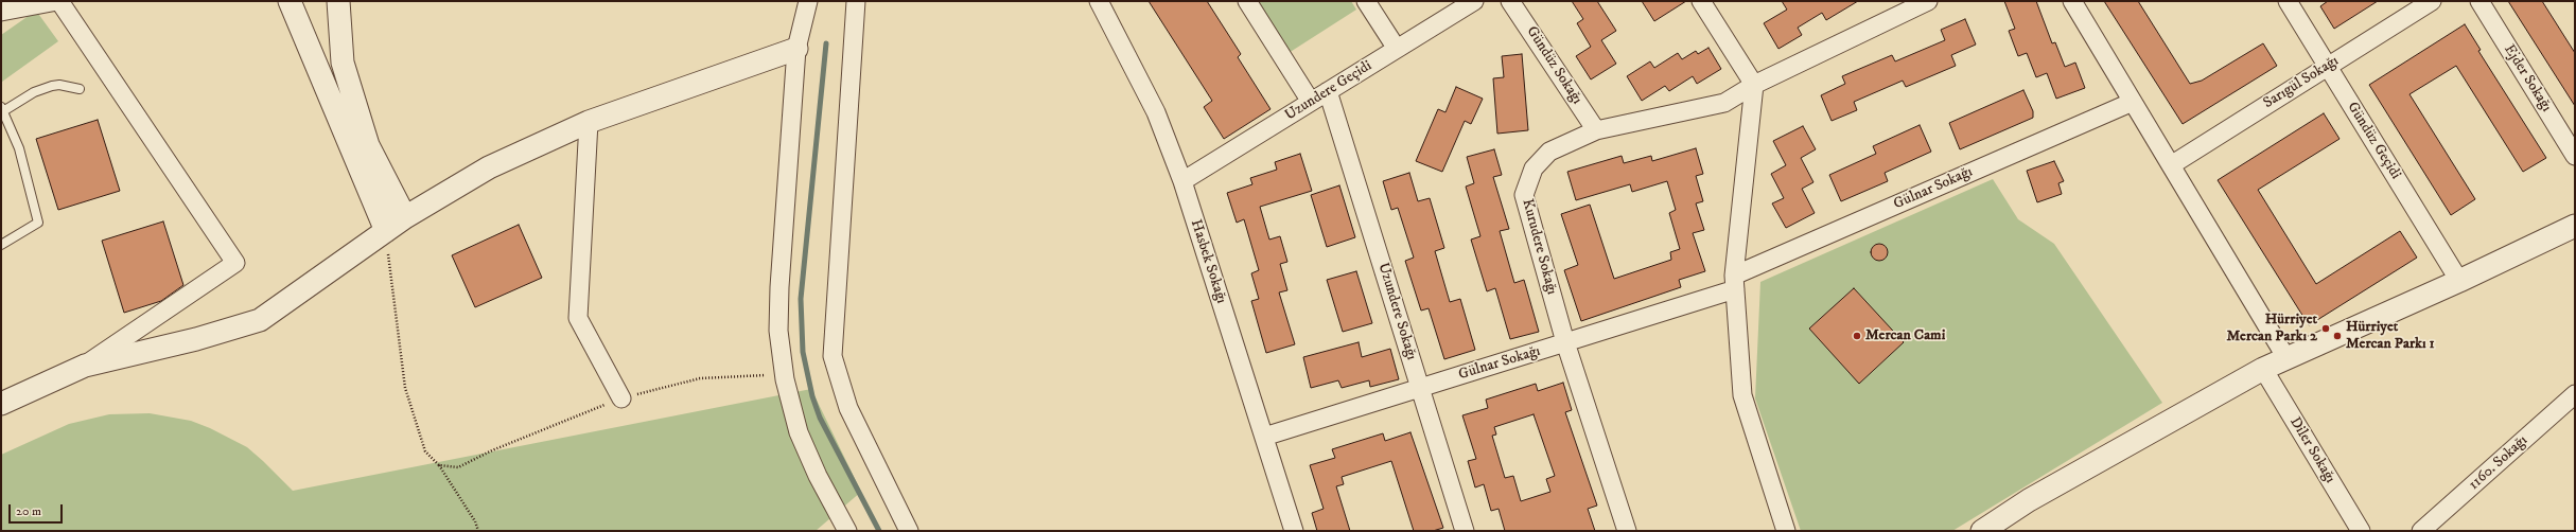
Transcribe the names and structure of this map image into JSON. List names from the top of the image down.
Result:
{
  "streets": {
    "street": [
      "Gündüz Sokağı",
      "Ejder Sokağı",
      "Sarıgül Sokağı",
      "Uzundere Geçidi",
      "Gündüz Geçidi",
      "Gülnar Sokağı",
      "Kurudere Sokağı",
      "Hasbek Sokağı",
      "Uzundere Sokağı",
      "Diler Sokağı",
      "1160. Sokağı"
    ]
  },
  "crossings": [
    ["Gündüz Sokağı", "Kurudere Sokağı"],
    ["Sarıgül Sokağı", "Gündüz Geçidi"],
    ["Uzundere Geçidi", "Hasbek Sokağı"],
    ["Uzundere Geçidi", "Uzundere Sokağı"],
    ["Gülnar Sokağı", "Kurudere Sokağı"],
    ["Gülnar Sokağı", "Hasbek Sokağı"],
    ["Gülnar Sokağı", "Uzundere Sokağı"]
  ],
  "places": ["Hürriyet Mercan Parkı 2", "Mercan Cami", "Hürriyet Mercan Parkı 1"],
  "scale_bar": "20 m"
}
